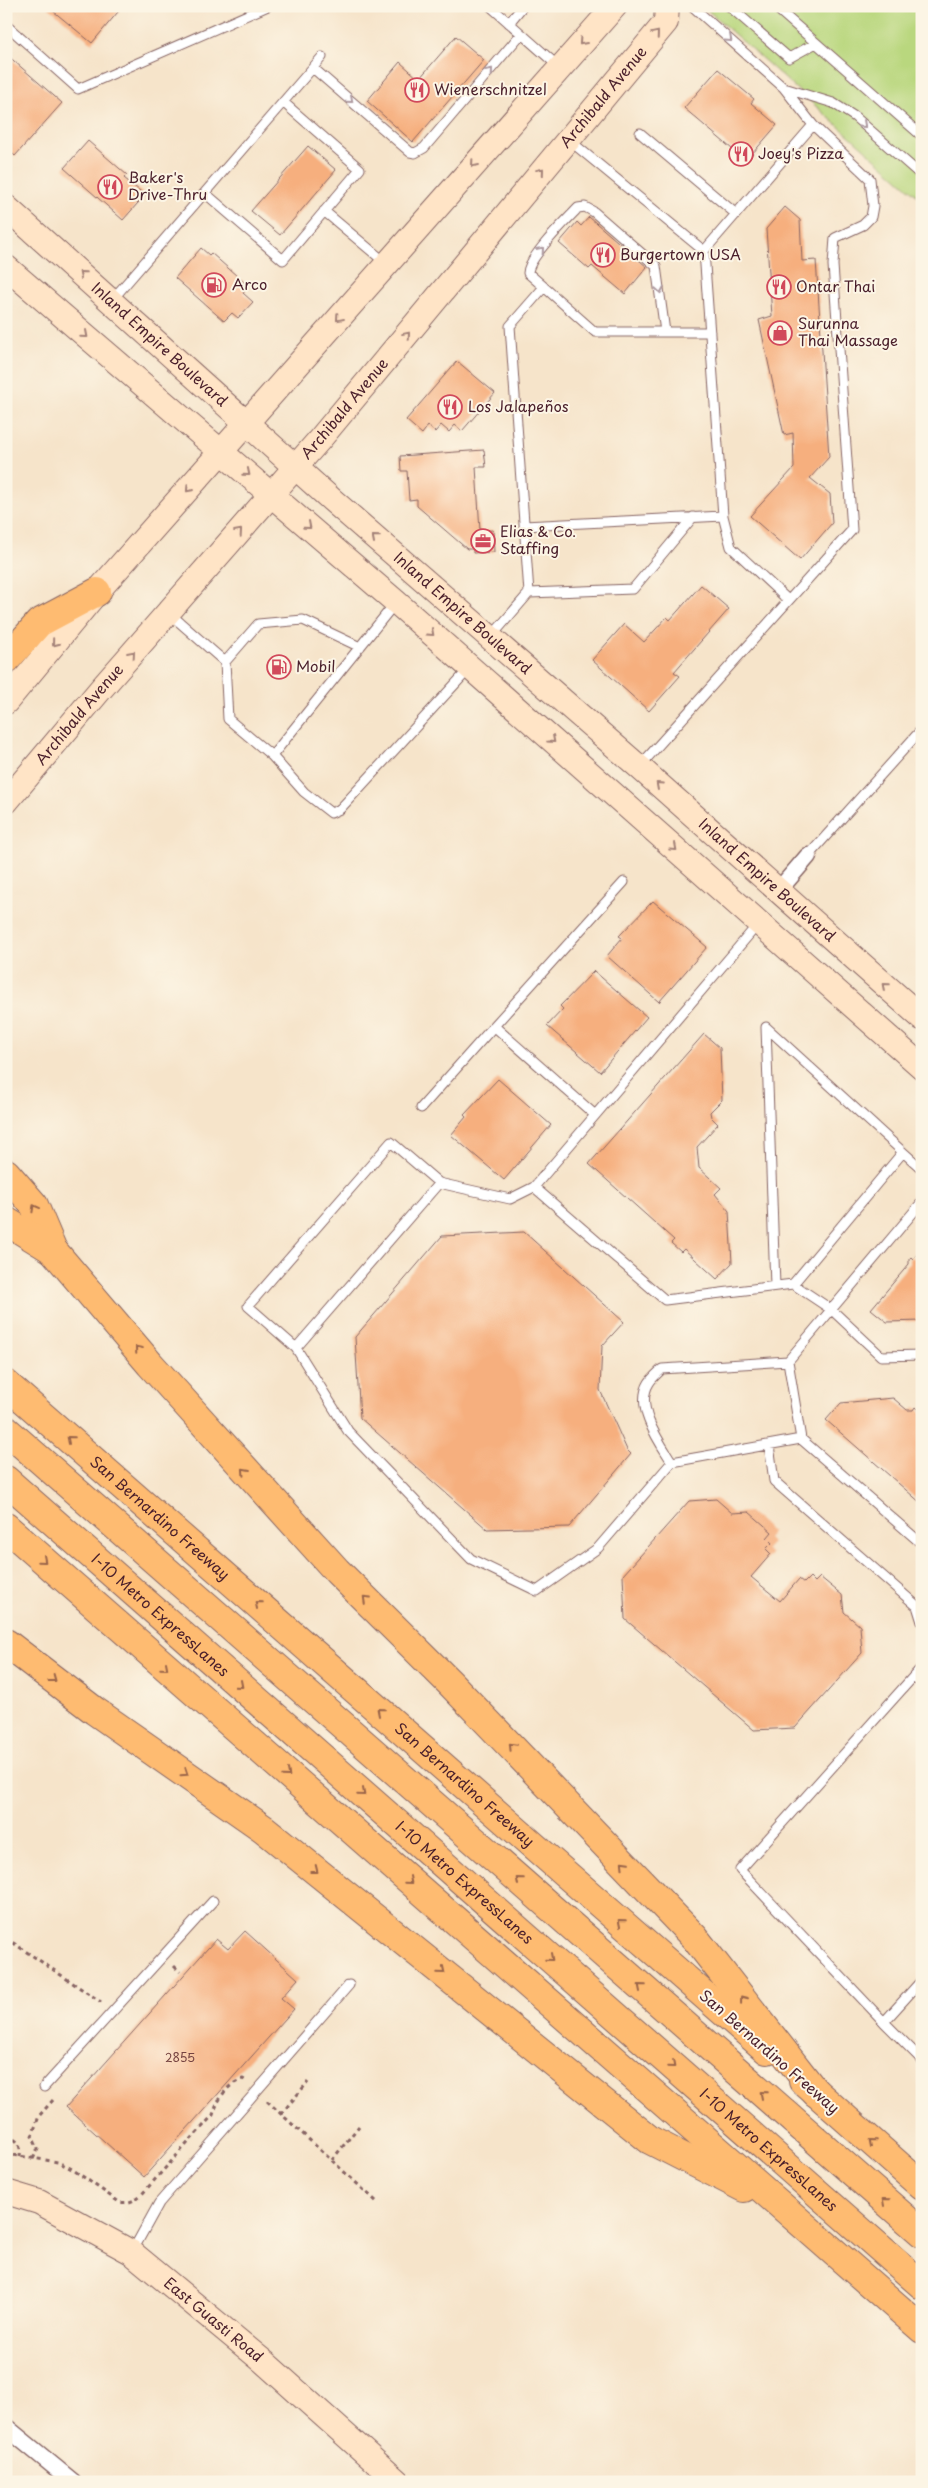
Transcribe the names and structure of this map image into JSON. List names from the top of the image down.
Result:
{
  "streets": {
    "highway": ["San Bernardino Freeway", "I-10 Metro ExpressLanes"],
    "main road": ["Archibald Avenue", "Inland Empire Boulevard", "East Guasti Road"]
  },
  "crossings": [
    ["Archibald Avenue", "Inland Empire Boulevard"]
  ],
  "places": {
    "restaurant": [
      "Wienerschnitzel",
      "Joey's Pizza",
      "Baker's Drive-Thru",
      "Burgertown USA",
      "Ontar Thai",
      "Los Jalapeños"
    ],
    "fuel station": ["Arco", "Mobil"],
    "shop": ["Surunna Thai Massage"],
    "office": ["Elias & Co. Staffing"]
  },
  "house_numbers": ["2855"]
}
